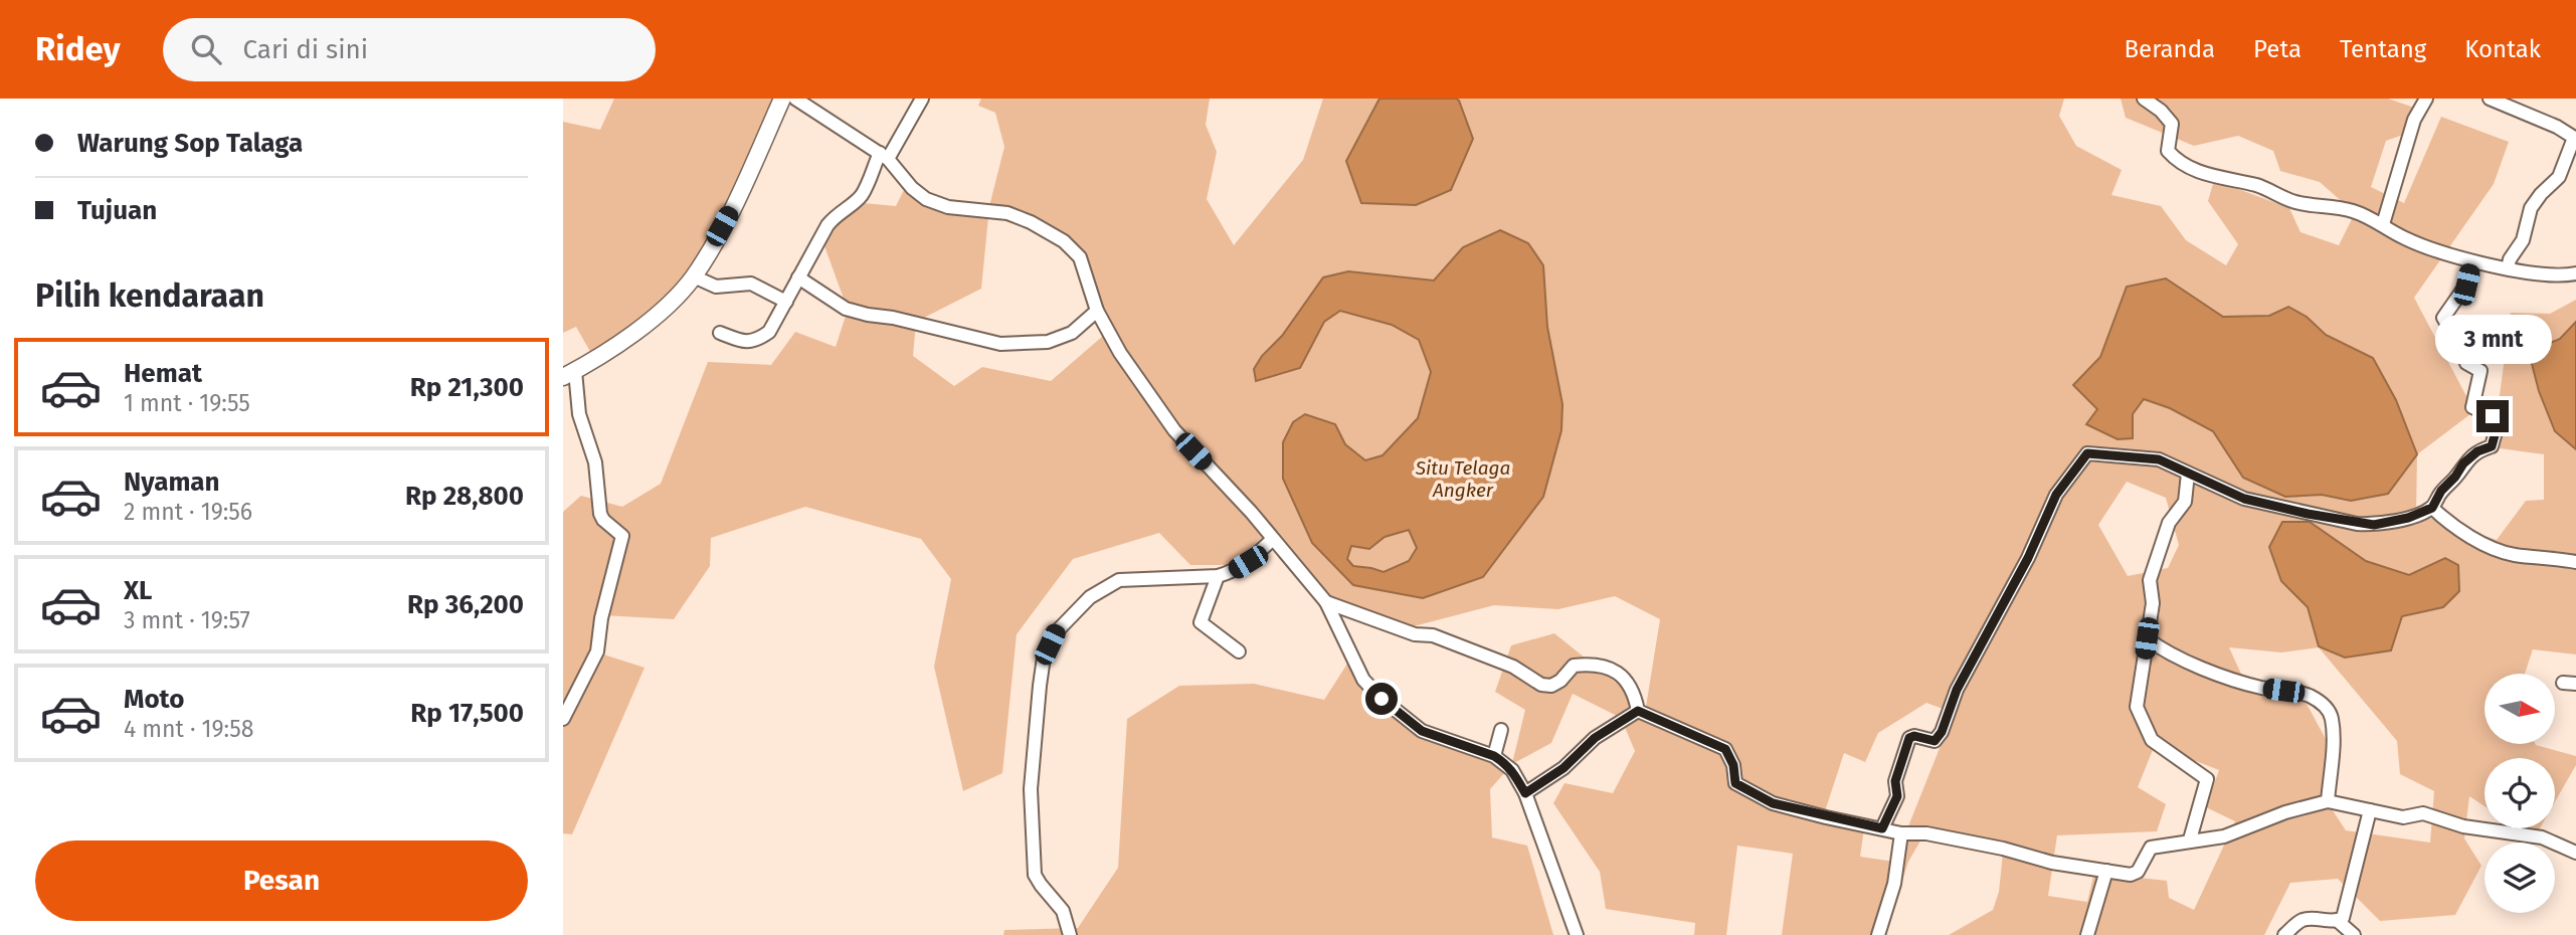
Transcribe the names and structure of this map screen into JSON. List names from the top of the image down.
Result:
{
  "water": ["Situ Telaga Angker"],
  "north": "right",
  "page": {
    "header": "Ridey",
    "search": "Cari di sini",
    "nav": [
      "Beranda",
      "Peta",
      "Tentang",
      "Kontak"
    ],
    "banner": ["Warung Sop Talaga", "Tujuan"],
    "heading": "Pilih kendaraan",
    "bubble": "3 mnt",
    "list": [
      {
        "name": "Hemat",
        "note": "1 mnt · 19:55",
        "value": "Rp 21,300"
      },
      {
        "name": "Nyaman",
        "note": "2 mnt · 19:56",
        "value": "Rp 28,800"
      },
      {
        "name": "XL",
        "note": "3 mnt · 19:57",
        "value": "Rp 36,200"
      },
      {
        "name": "Moto",
        "note": "4 mnt · 19:58",
        "value": "Rp 17,500"
      }
    ],
    "buttons": "Pesan"
  }
}
